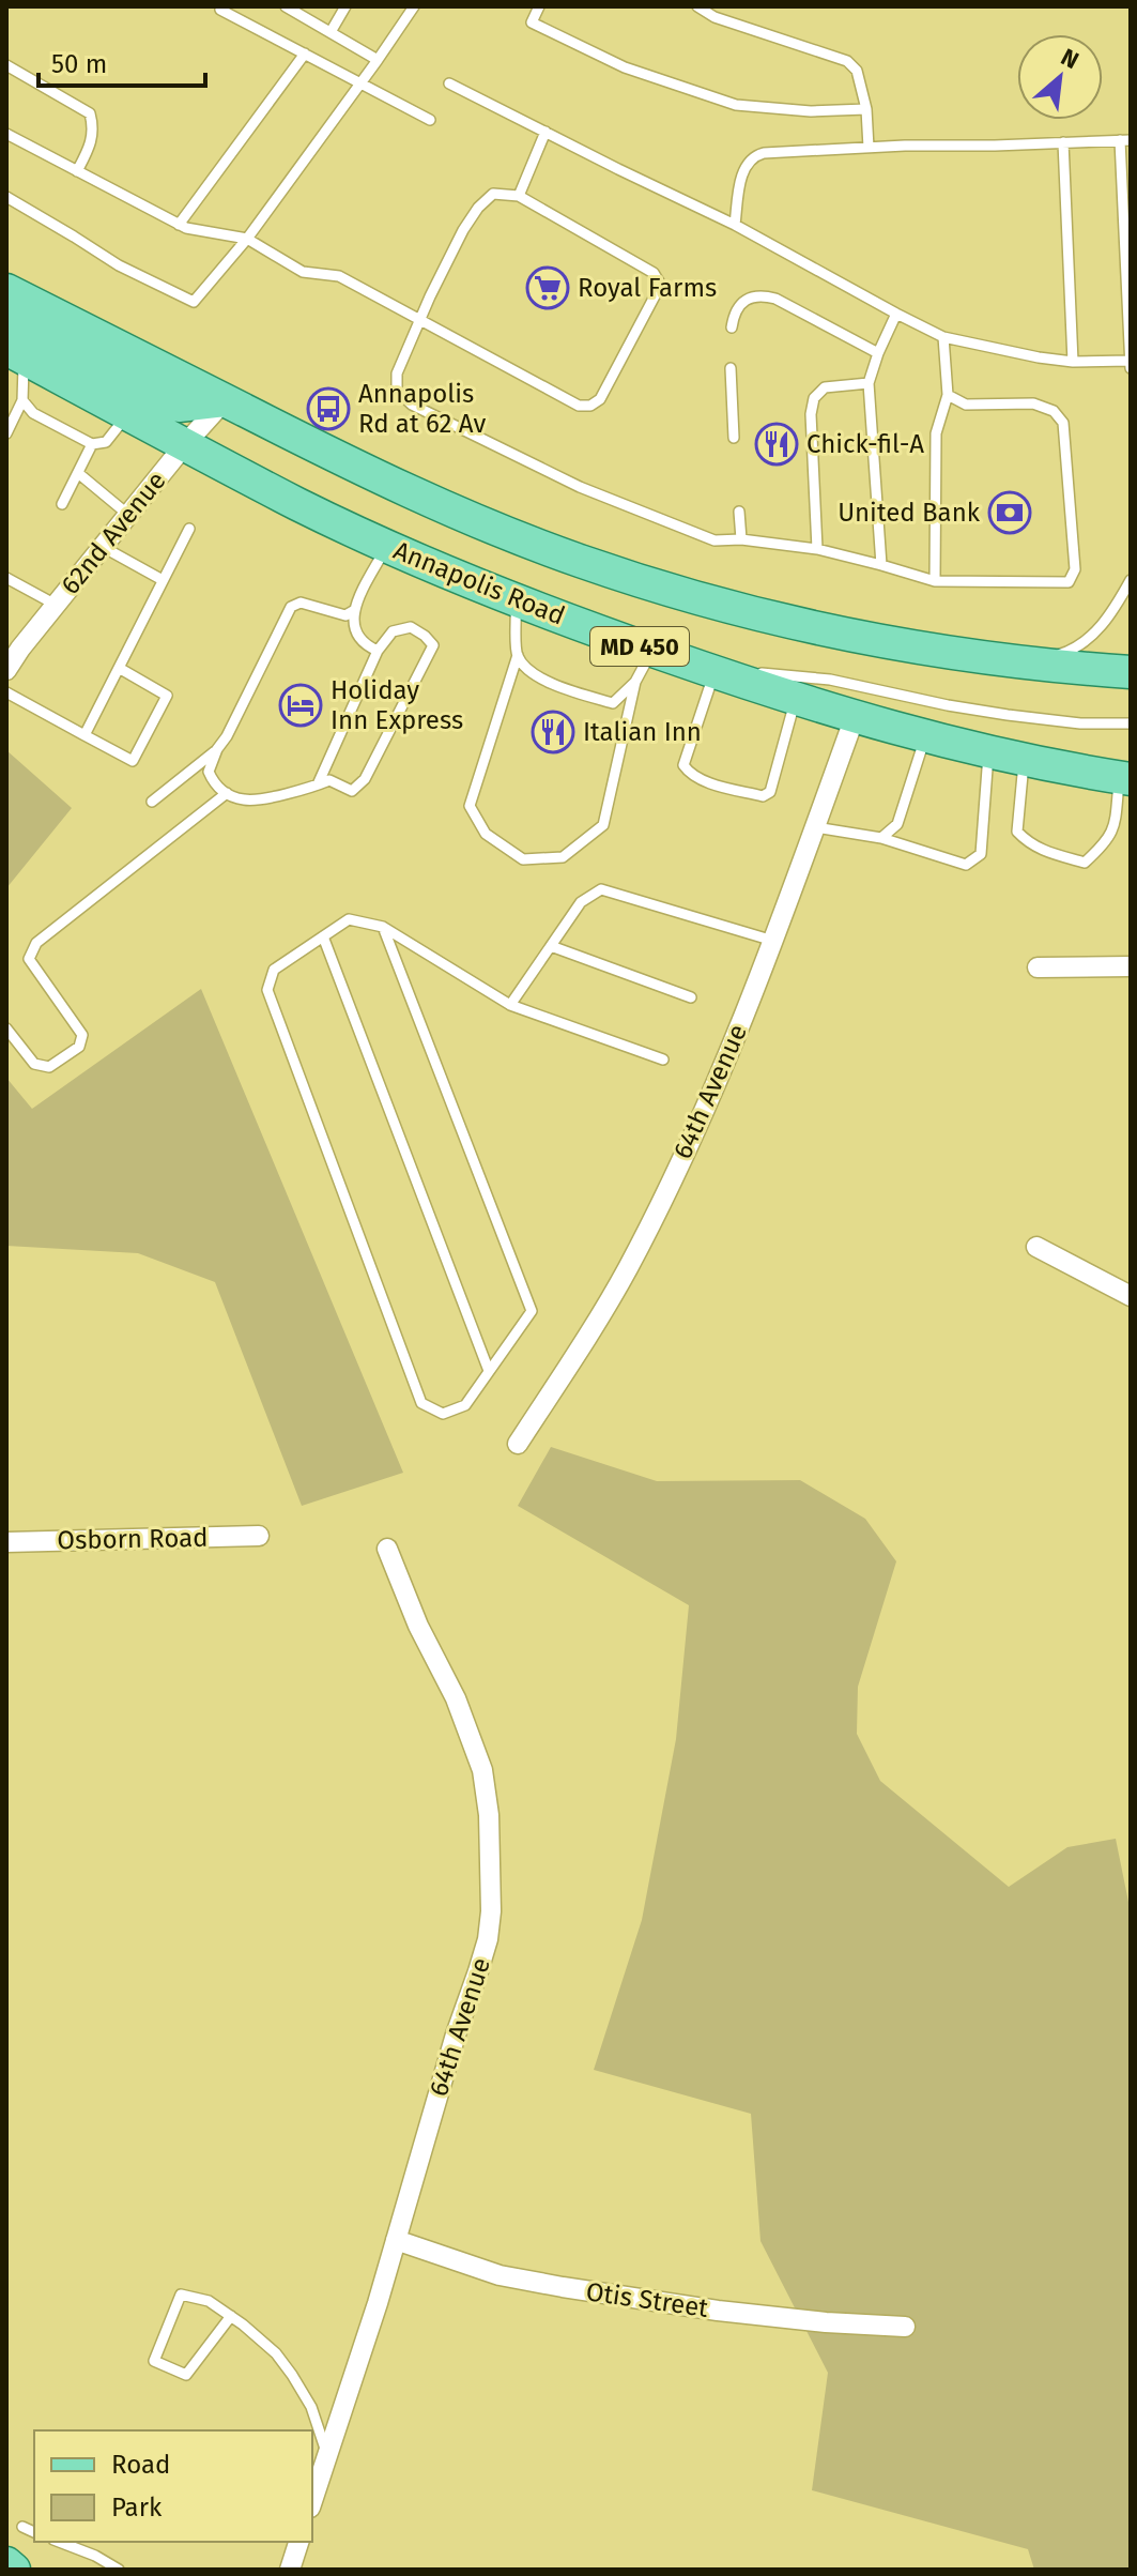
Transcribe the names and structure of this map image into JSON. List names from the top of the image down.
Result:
{
  "streets": {
    "main road": ["Annapolis Road", "MD 450"],
    "street": [
      "62nd Avenue",
      "64th Avenue",
      "Osborn Road",
      "Otis Street"
    ]
  },
  "crossings": [
    ["62nd Avenue", "Annapolis Road"],
    ["62nd Avenue", "MD 450"],
    ["Annapolis Road", "64th Avenue"],
    ["64th Avenue", "Otis Street"]
  ],
  "places": {
    "supermarket": ["Royal Farms"],
    "bus stop": ["Annapolis Rd at 62 Av"],
    "restaurant": ["Chick-fil-A", "Italian Inn"],
    "bank": ["United Bank"],
    "hotel": ["Holiday Inn Express"]
  },
  "legend": ["Road", "Park"],
  "scale_bar": "50 m",
  "north": "top right"
}
